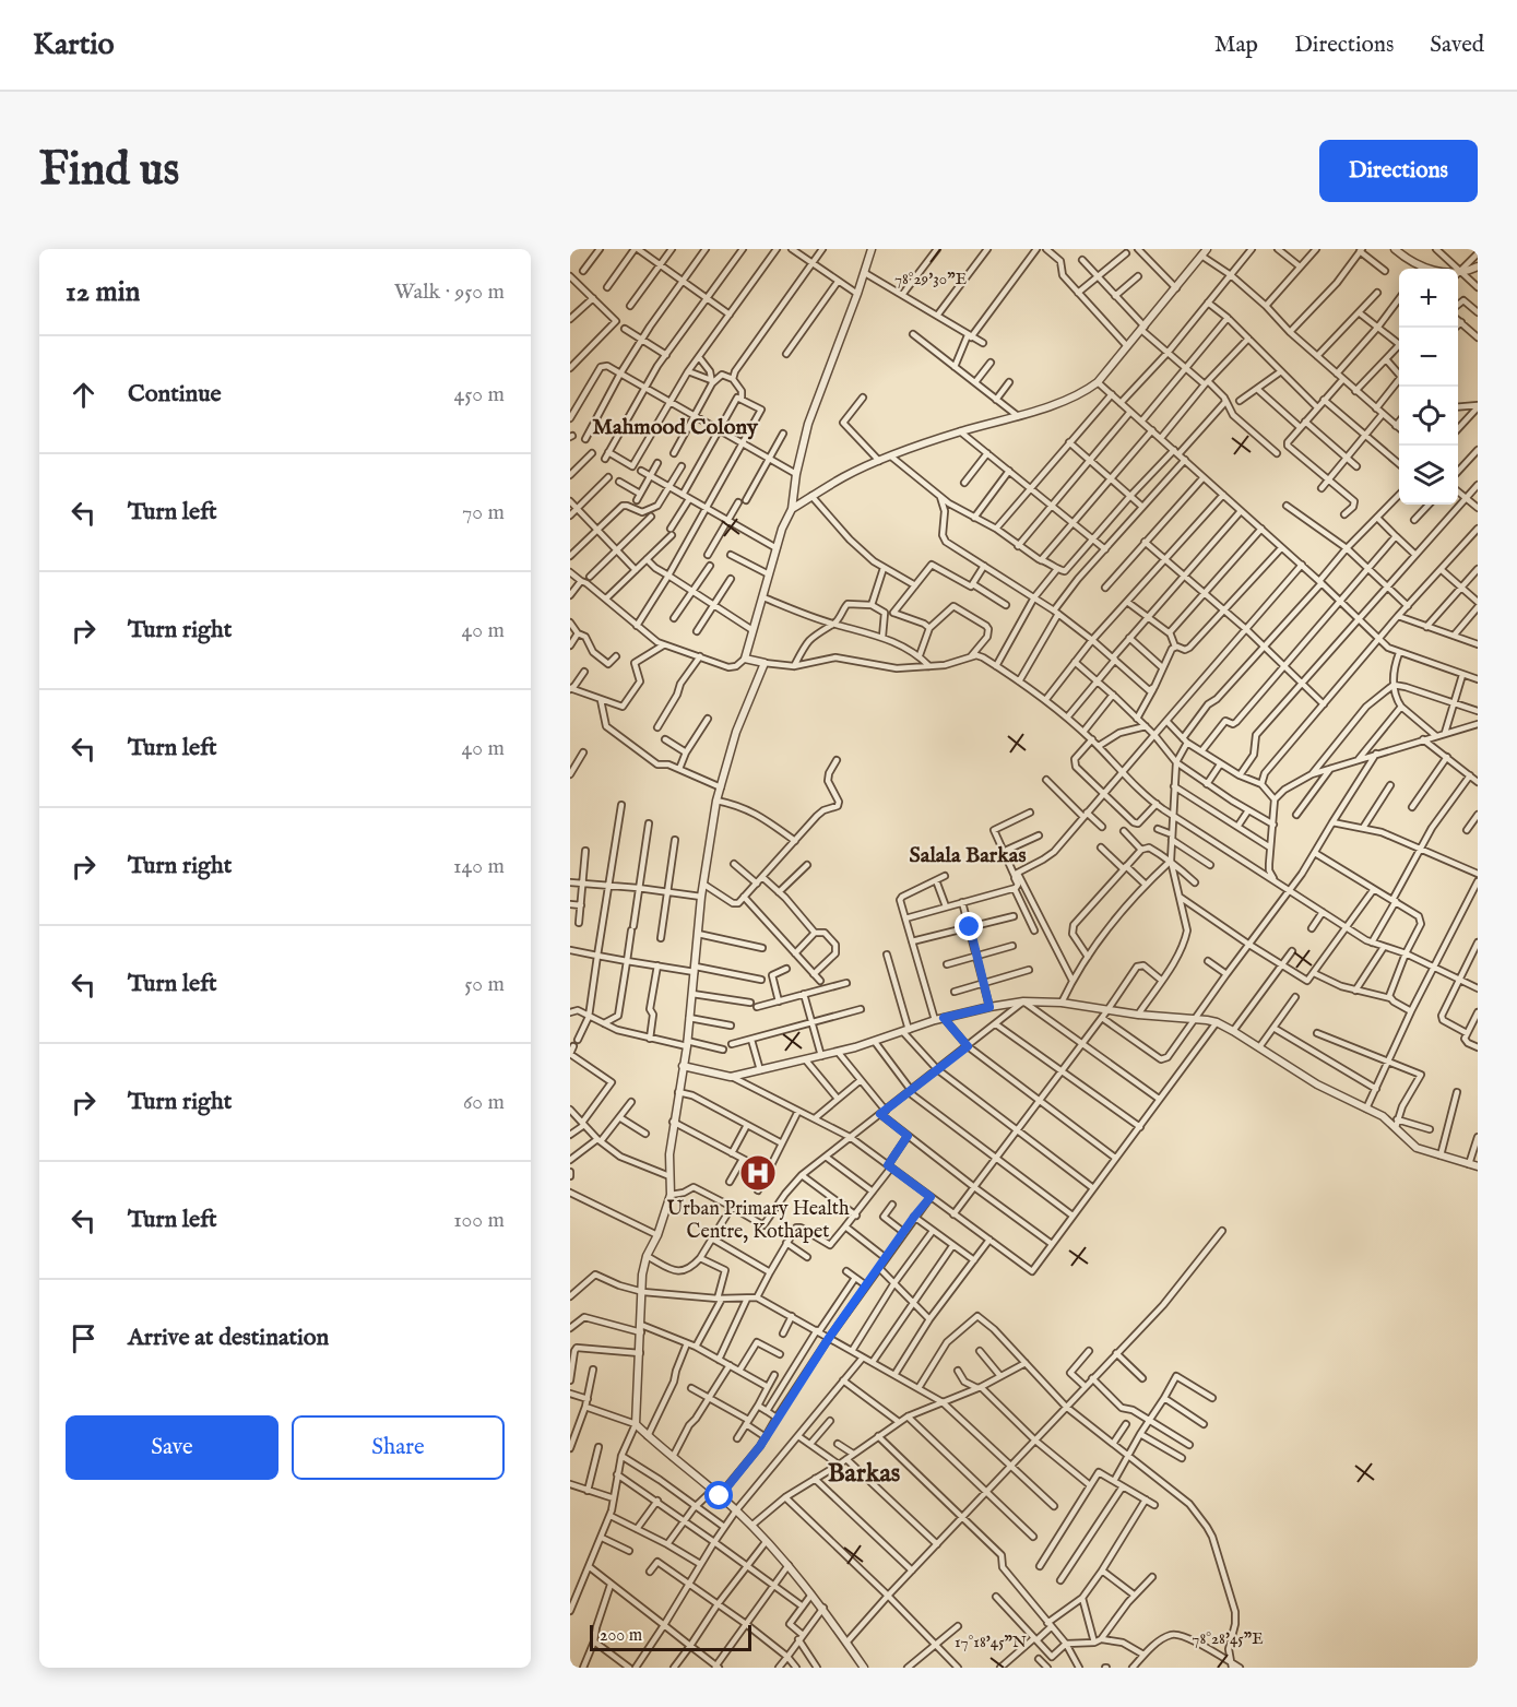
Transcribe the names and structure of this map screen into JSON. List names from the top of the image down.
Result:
{
  "districts": ["Mahmood Colony", "Salala Barkas", "Barkas"],
  "places": {
    "hospital": ["Urban Primary Health Centre, Kothapet"]
  },
  "scale_bar": "200 m",
  "page": {
    "header": "Kartio",
    "nav": ["Map", "Directions", "Saved"],
    "buttons": [
      "Directions",
      ["Save", "Share"]
    ],
    "title": "Find us",
    "heading": ["12 min", "Walk · 950 m"],
    "map_buttons": ["+", "−"],
    "list": [
      ["Continue", "450 m"],
      ["Turn left", "70 m"],
      ["Turn right", "40 m"],
      ["Turn left", "40 m"],
      ["Turn right", "140 m"],
      ["Turn left", "50 m"],
      ["Turn right", "60 m"],
      ["Turn left", "100 m"],
      "Arrive at destination"
    ],
    "scale": "200 m"
  },
  "coordinates": ["78°29'30\"E", "78°28'45\"E", "17°18'45\"N"]
}
